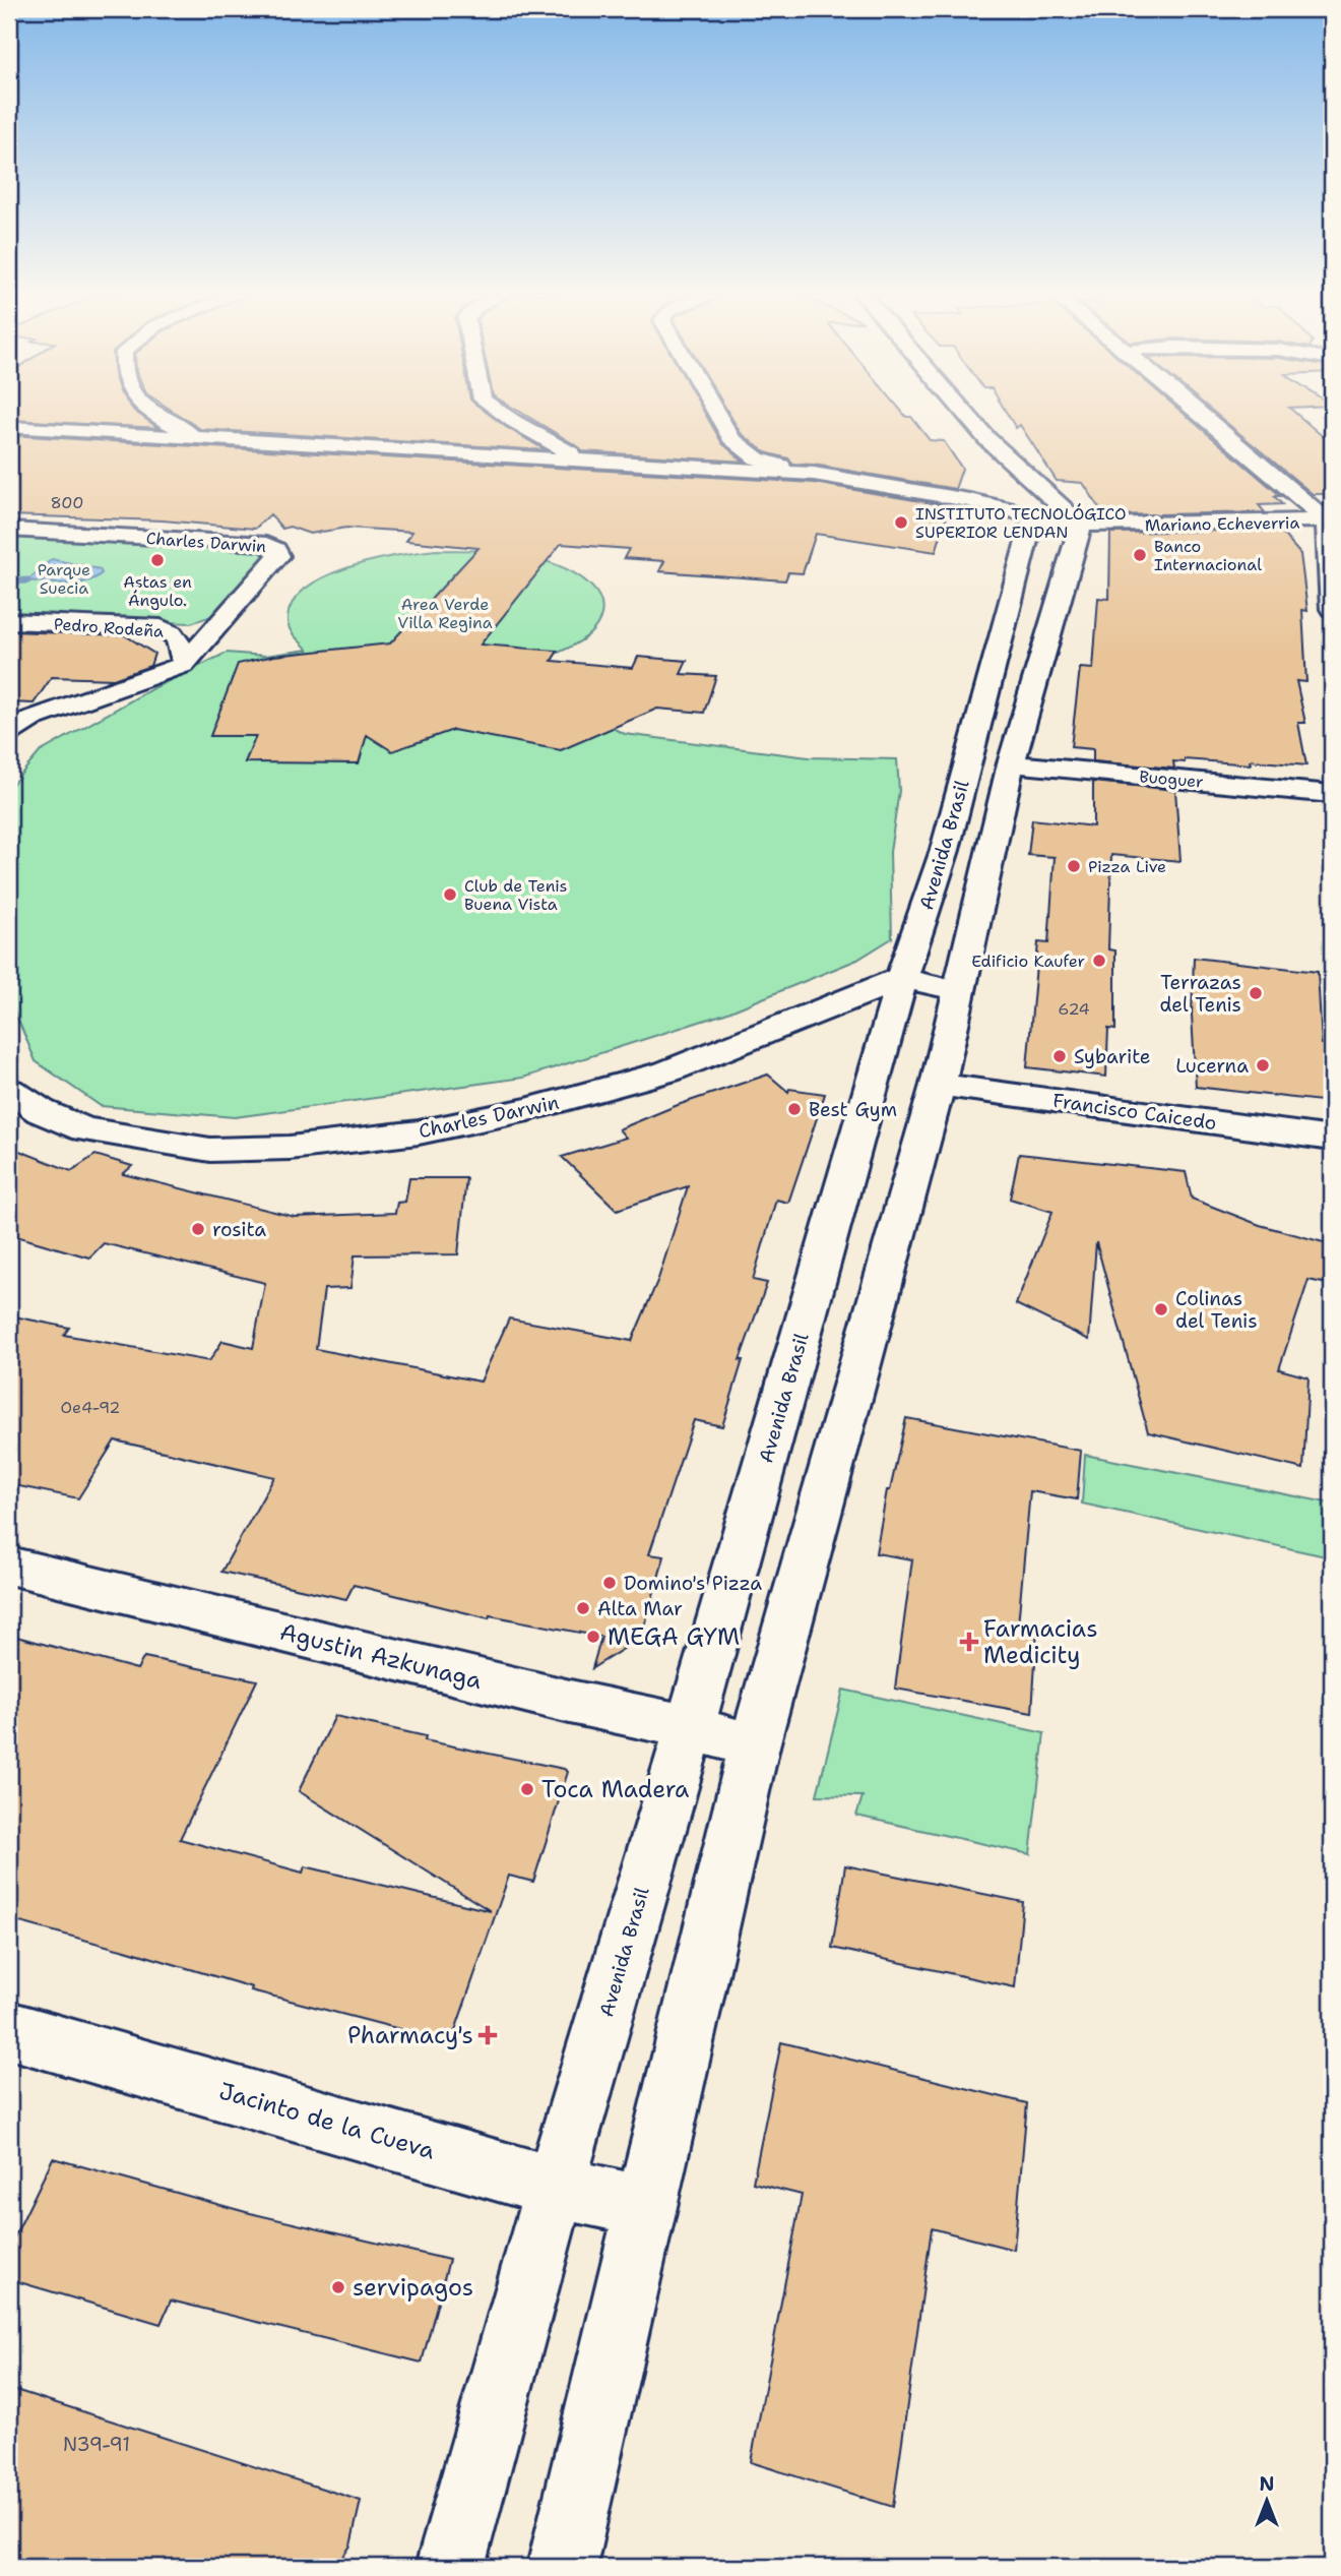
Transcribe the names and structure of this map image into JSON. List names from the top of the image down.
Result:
{
  "streets": {
    "street": [
      "Mariano Echeverria",
      "Charles Darwin",
      "Pedro Rodeña",
      "Buoguer",
      "Avenida Brasil",
      "Francisco Caicedo",
      "Agustin Azkunaga",
      "Jacinto de la Cueva"
    ]
  },
  "crossings": [
    ["Mariano Echeverria", "Avenida Brasil"],
    ["Charles Darwin", "Pedro Rodeña"],
    ["Charles Darwin", "Avenida Brasil"],
    ["Avenida Brasil", "Agustin Azkunaga"],
    ["Avenida Brasil", "Jacinto de la Cueva"]
  ],
  "parks": ["Parque Suecia", "Area Verde Villa Regina"],
  "places": {
    "other": [
      "INSTITUTO TECNOLÓGICO SUPERIOR LENDAN",
      "Banco Internacional",
      "Astas en Ángulo.",
      "Pizza Live",
      "Club de Tenis Buena Vista",
      "Edificio Kaufer",
      "Terrazas del Tenis",
      "Sybarite",
      "Lucerna",
      "Best Gym",
      "rosita",
      "Colinas del Tenis",
      "Domino's Pizza",
      "Alta Mar",
      "MEGA GYM",
      "Toca Madera",
      "servipagos"
    ],
    "health": ["Farmacias Medicity", "Pharmacy's"]
  },
  "house_numbers": [
    "800",
    "624",
    "Oe4-92",
    "N39-91"
  ],
  "north": "top"
}
